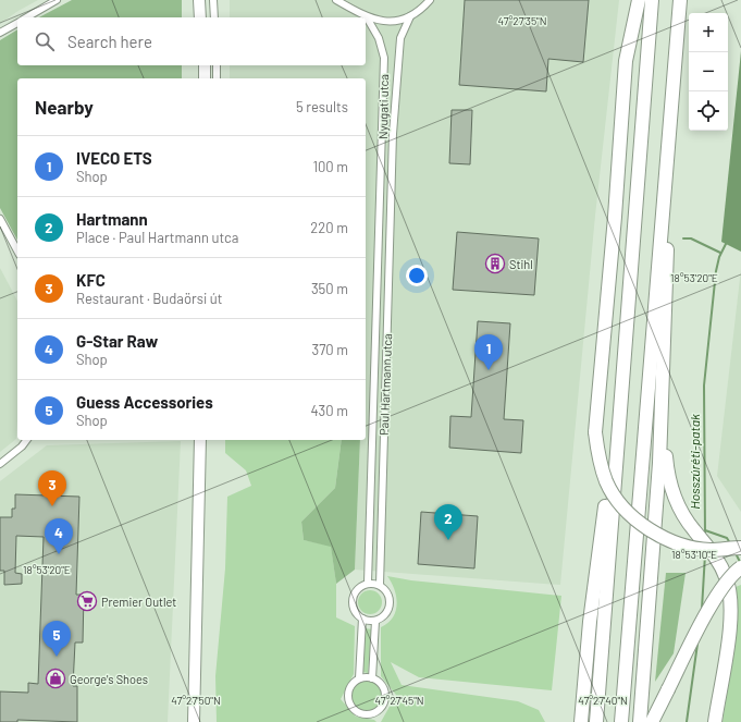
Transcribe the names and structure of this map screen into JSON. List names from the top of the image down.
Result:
{
  "streets": {
    "street": ["Nyugati utca", "Paul Hartmann utca"]
  },
  "crossings": [
    ["Nyugati utca", "Paul Hartmann utca"]
  ],
  "water": ["Hosszúréti-patak"],
  "places": {
    "building": ["Stihl"],
    "supermarket": ["Premier Outlet"],
    "shop": ["George's Shoes"]
  },
  "page": {
    "map_buttons": ["+", "−"],
    "search": "Search here",
    "heading": ["Nearby", "5 results"],
    "list": [
      {
        "mark": "1",
        "name": "IVECO ETS",
        "note": "Shop",
        "value": "100 m"
      },
      {
        "mark": "2",
        "name": "Hartmann",
        "note": "Place · Paul Hartmann utca",
        "value": "220 m"
      },
      {
        "mark": "3",
        "name": "KFC",
        "note": "Restaurant · Budaörsi út",
        "value": "350 m"
      },
      {
        "mark": "4",
        "name": "G-Star Raw",
        "note": "Shop",
        "value": "370 m"
      },
      {
        "mark": "5",
        "name": "Guess Accessories",
        "note": "Shop",
        "value": "430 m"
      }
    ],
    "pins": [
      "1",
      "3",
      "2",
      "4",
      "5"
    ]
  },
  "coordinates": [
    "47°27'35\"N",
    "18°53'20\"E",
    "18°53'10\"E",
    "47°27'50\"N",
    "47°27'45\"N",
    "47°27'40\"N"
  ]
}
